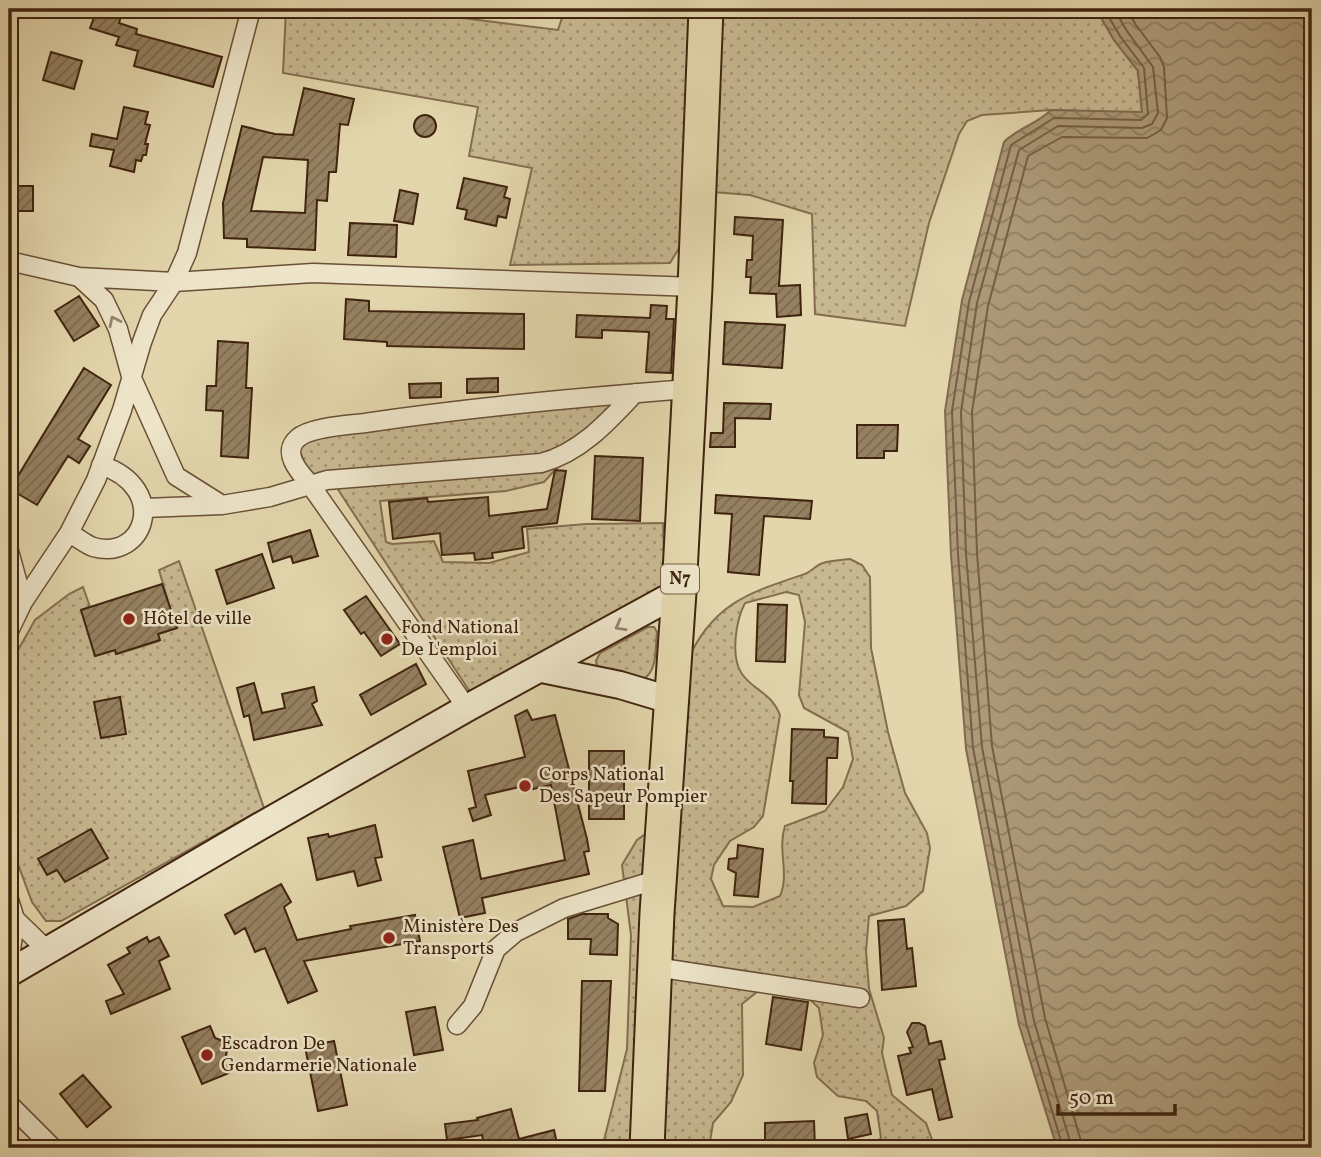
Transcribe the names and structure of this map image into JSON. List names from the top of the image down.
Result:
{
  "streets": {
    "highway": ["N7"]
  },
  "places": [
    "Hôtel de ville",
    "Fond National De L'emploi",
    "Corps National Des Sapeur Pompier",
    "Ministère Des Transports",
    "Escadron De Gendarmerie Nationale"
  ],
  "scale_bar": "50 m"
}
